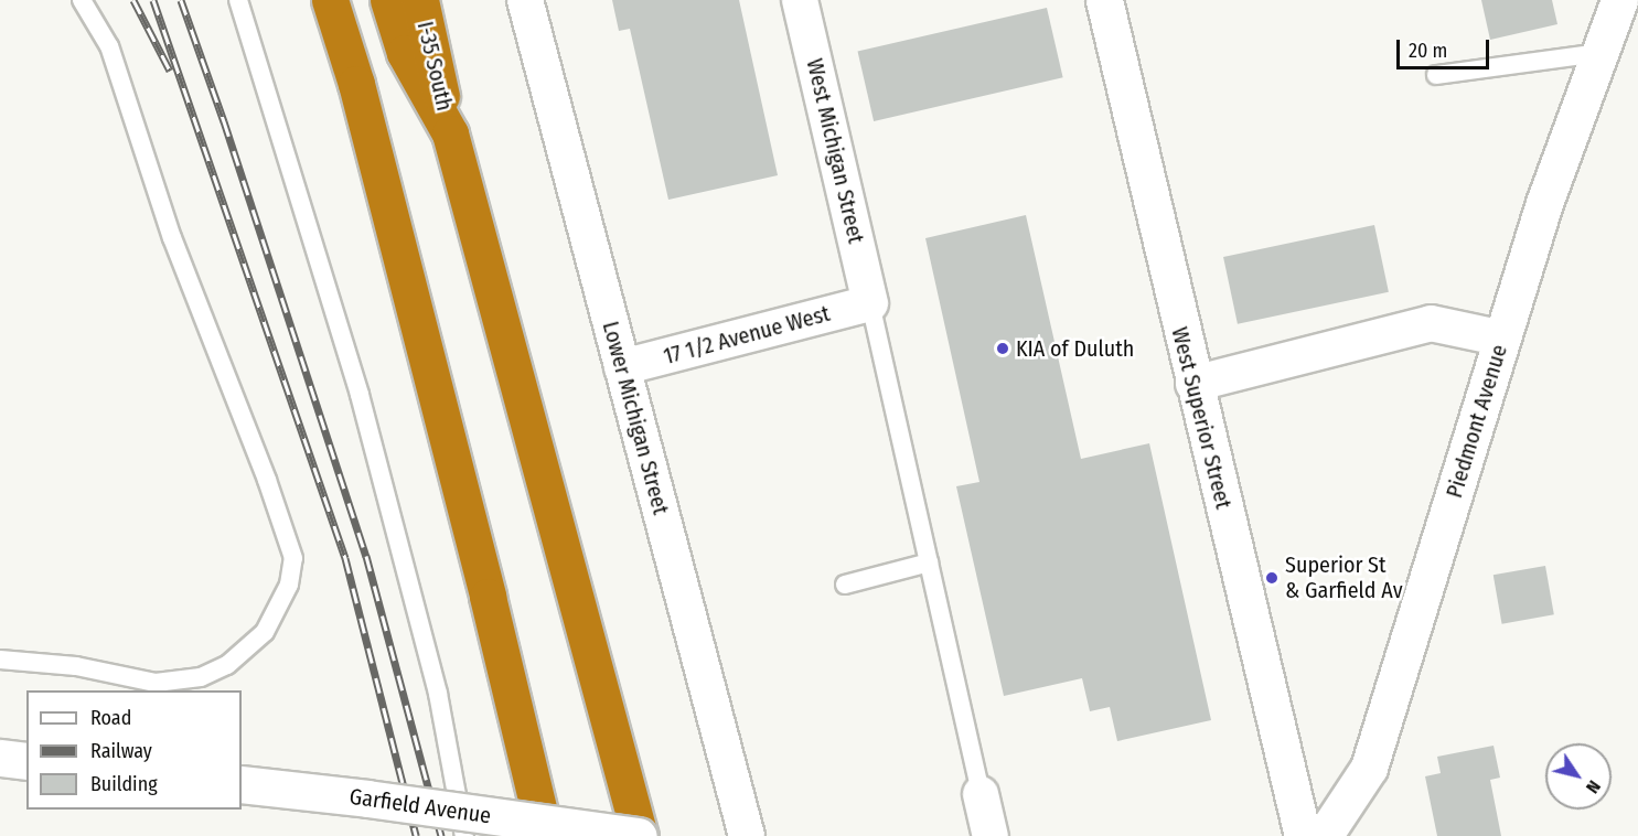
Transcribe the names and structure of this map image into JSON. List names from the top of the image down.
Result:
{
  "streets": {
    "highway": ["I-35 South"],
    "street": [
      "West Michigan Street",
      "17 1/2 Avenue West",
      "Lower Michigan Street",
      "West Superior Street",
      "Piedmont Avenue",
      "Garfield Avenue"
    ]
  },
  "crossings": [
    ["West Michigan Street", "17 1/2 Avenue West"],
    ["17 1/2 Avenue West", "Lower Michigan Street"]
  ],
  "places": ["KIA of Duluth", "Superior St & Garfield Av"],
  "legend": ["Road", "Railway", "Building"],
  "scale_bar": "20 m",
  "north": "bottom right"
}
